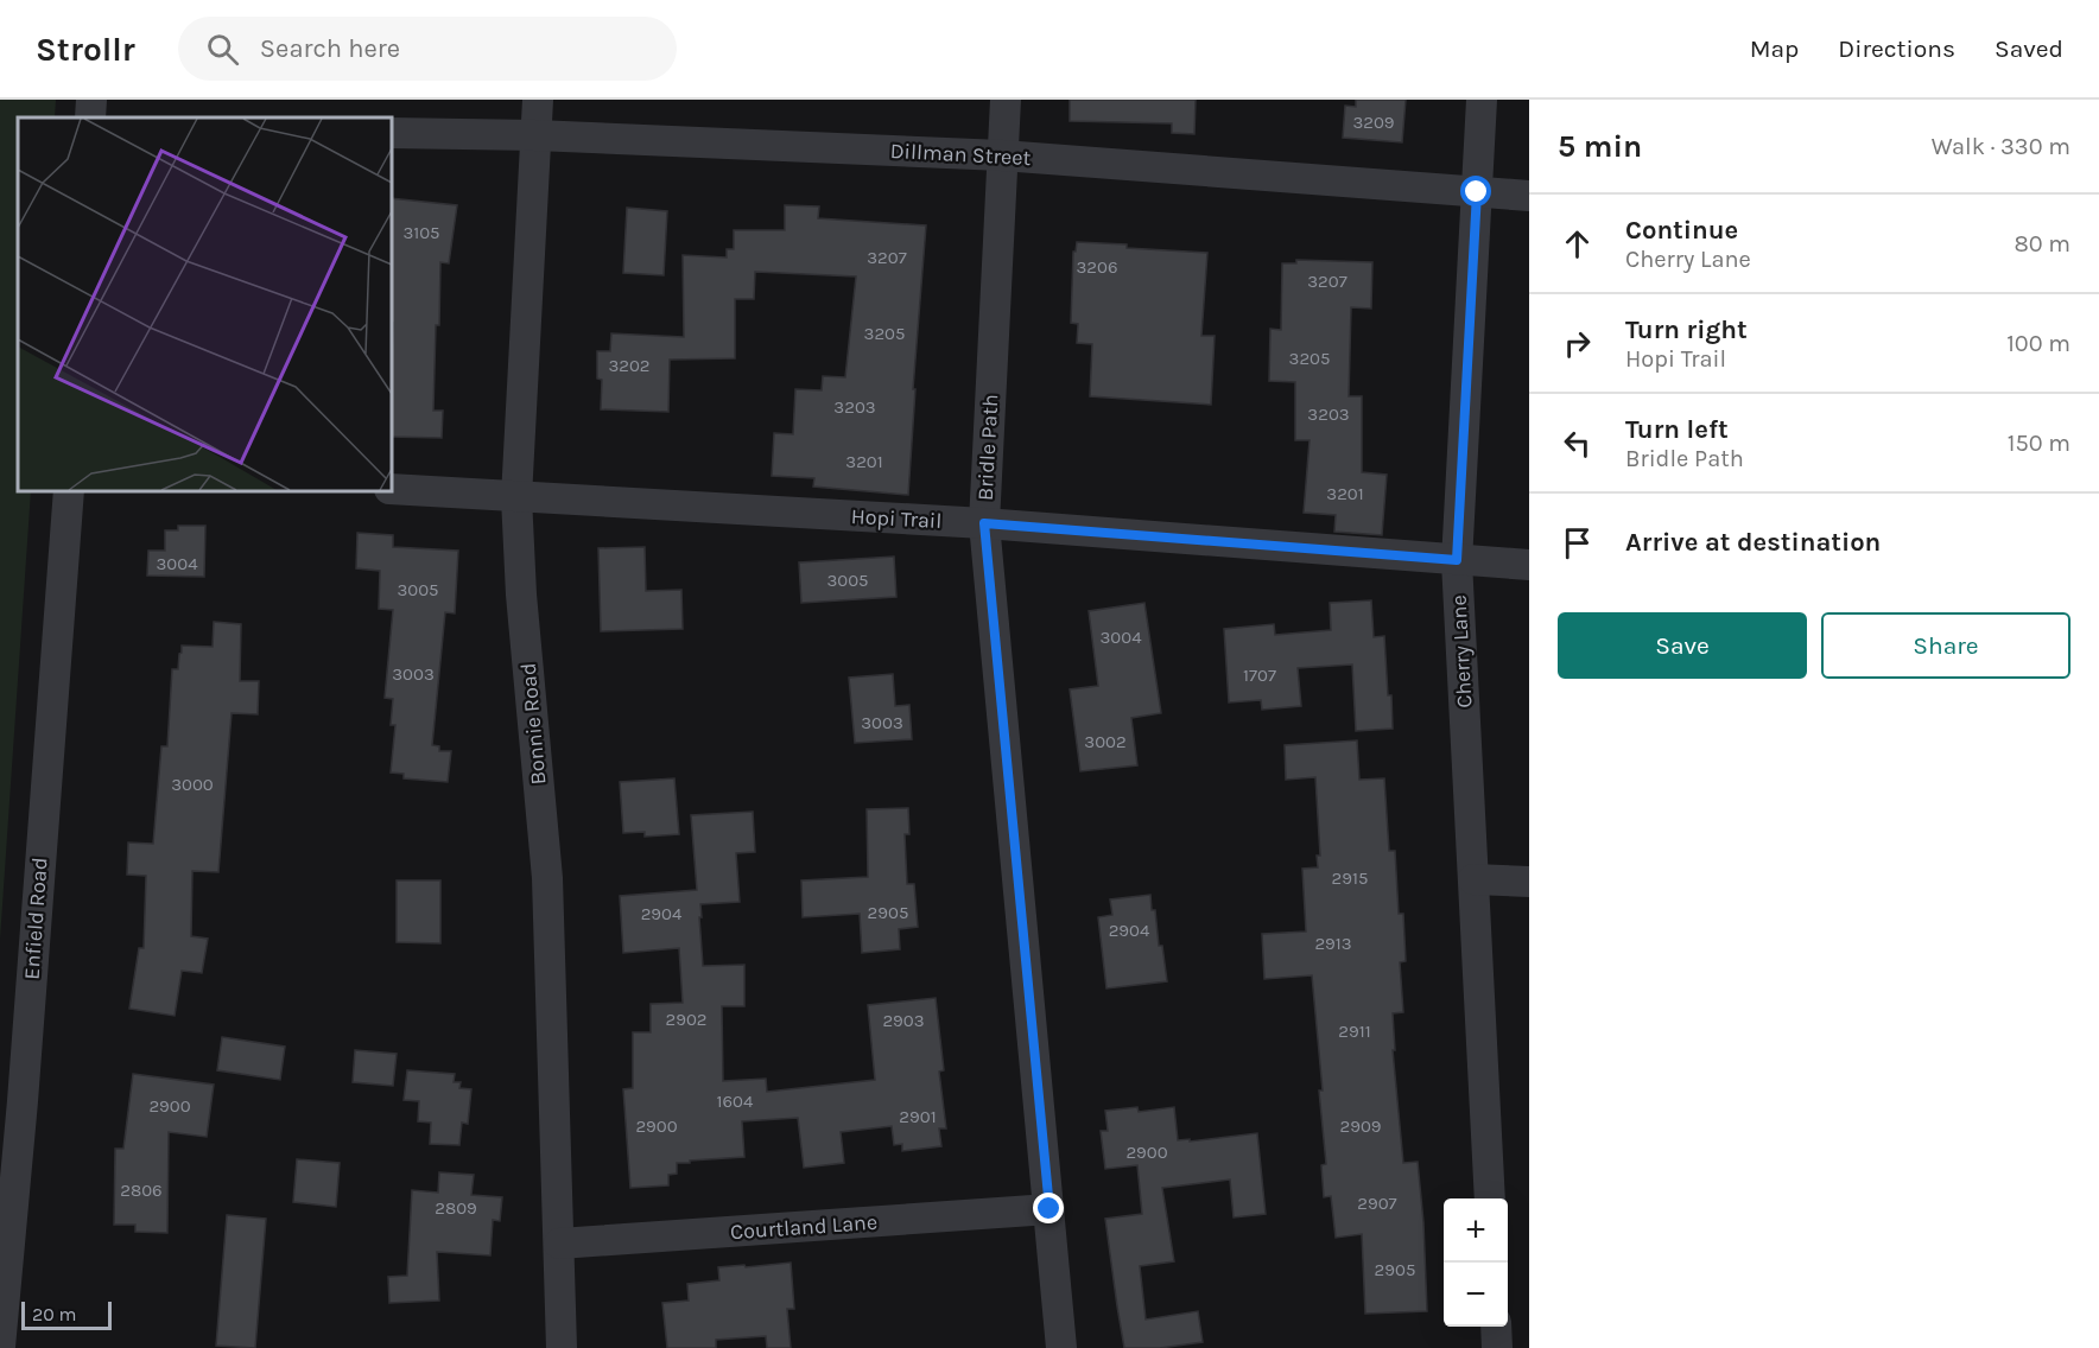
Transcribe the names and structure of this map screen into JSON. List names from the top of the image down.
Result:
{
  "streets": {
    "street": [
      "Dillman Street",
      "Bridle Path",
      "Hopi Trail",
      "Cherry Lane",
      "Bonnie Road",
      "Enfield Road",
      "Courtland Lane"
    ]
  },
  "crossings": [
    ["Dillman Street", "Bridle Path"],
    ["Dillman Street", "Cherry Lane"],
    ["Dillman Street", "Bonnie Road"],
    ["Bridle Path", "Hopi Trail"],
    ["Bridle Path", "Courtland Lane"],
    ["Hopi Trail", "Cherry Lane"],
    ["Hopi Trail", "Bonnie Road"],
    ["Bonnie Road", "Courtland Lane"]
  ],
  "house_numbers": [
    "3209",
    "3105",
    "3207",
    "3206",
    "3207",
    "3205",
    "3205",
    "3202",
    "3203",
    "3203",
    "3201",
    "3201",
    "3004",
    "3005",
    "3005",
    "3004",
    "3003",
    "1707",
    "3003",
    "3002",
    "3000",
    "2915",
    "2905",
    "2904",
    "2904",
    "2913",
    "2902",
    "2903",
    "2911",
    "1604",
    "2900",
    "2901",
    "2900",
    "2909",
    "2900",
    "2806",
    "2907",
    "2809",
    "2905"
  ],
  "scale_bar": "20 m",
  "page": {
    "header": "Strollr",
    "search": "Search here",
    "nav": ["Map", "Directions", "Saved"],
    "heading": ["5 min", "Walk · 330 m"],
    "list": [
      ["Continue", "Cherry Lane", "80 m"],
      ["Turn right", "Hopi Trail", "100 m"],
      ["Turn left", "Bridle Path", "150 m"],
      "Arrive at destination"
    ],
    "buttons": ["Save", "Share"],
    "map_buttons": ["+", "−"],
    "scale": "20 m"
  }
}
